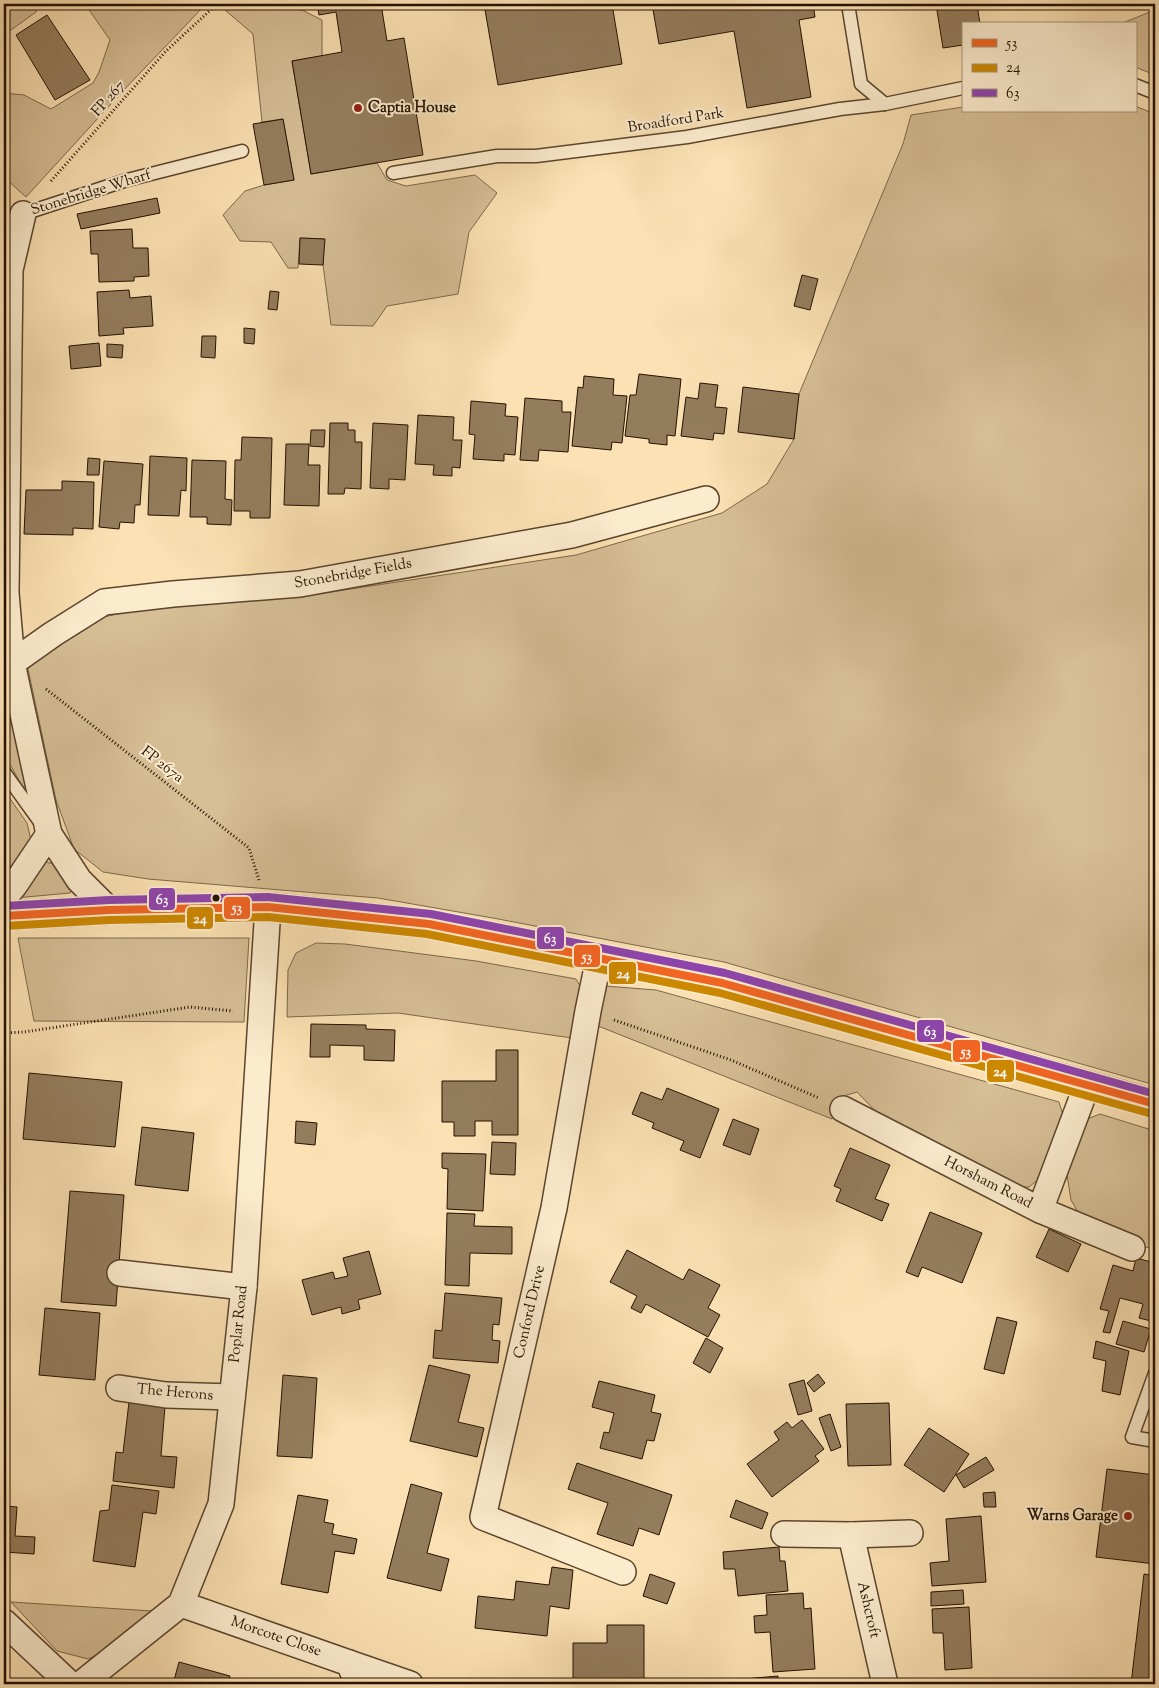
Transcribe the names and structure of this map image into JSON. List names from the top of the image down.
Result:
{
  "streets": {
    "street": [
      "Stonebridge Wharf",
      "Stonebridge Fields",
      "Horsham Road",
      "Conford Drive",
      "Poplar Road",
      "The Herons",
      "Ashcroft",
      "Morcote Close"
    ],
    "lane": ["Broadford Park"],
    "path": ["FP 267", "FP 267a"]
  },
  "crossings": [
    ["FP 267", "Stonebridge Wharf"],
    ["Stonebridge Wharf", "Stonebridge Fields"],
    ["Stonebridge Wharf", "FP 267a"],
    ["Stonebridge Fields", "FP 267a"],
    ["FP 267a", "Poplar Road"],
    ["Poplar Road", "The Herons"],
    ["Poplar Road", "Morcote Close"]
  ],
  "places": ["Captia House", "Warns Garage"],
  "lines": ["transit line 63", "transit line 53", "transit line 24"],
  "legend": ["53", "24", "63"]
}
